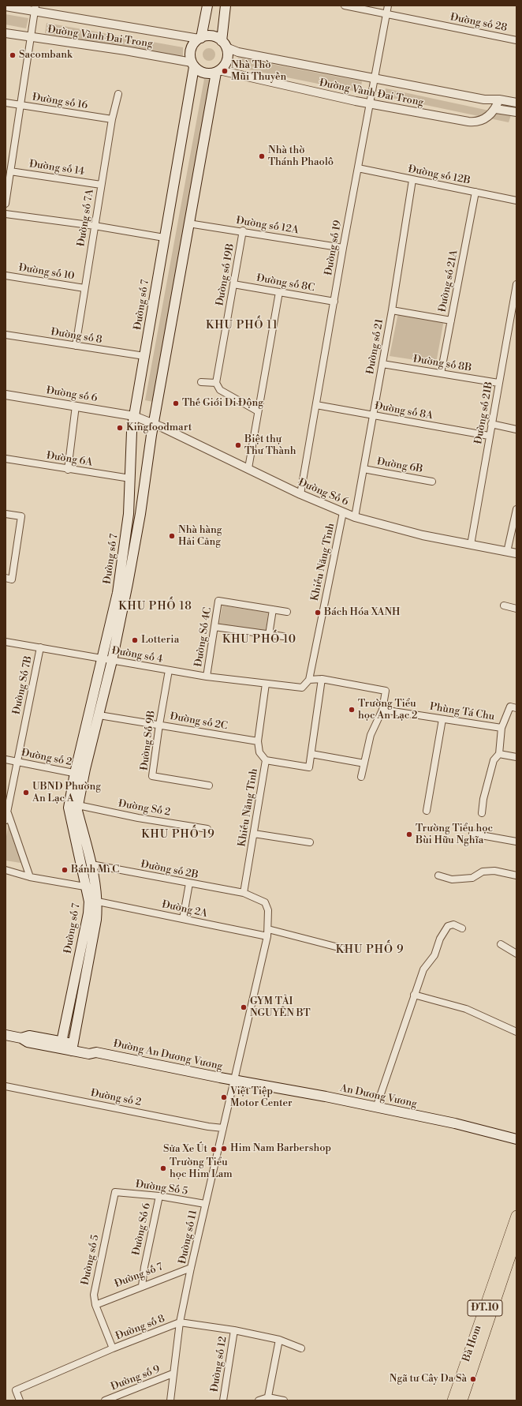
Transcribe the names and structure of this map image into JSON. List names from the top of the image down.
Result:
{
  "streets": {
    "main road": [
      "Đường số 7",
      "Đường An Dương Vương",
      "An Dương Vương",
      "ĐT.10",
      "Bà Hom"
    ],
    "street": [
      "Đường số 28",
      "Đường Vành Đai Trong",
      "Đường số 16",
      "Đường số 14",
      "Đường số 12B",
      "Đường số 7A",
      "Đường số 12A",
      "Đường số 19",
      "Đường số 10",
      "Đường số 19B",
      "Đường số 21A",
      "Đường số 8C",
      "Đường số 8",
      "Đường số 21",
      "Đường số 8B",
      "Đường số 6",
      "Đường số 8A",
      "Đường số 21B",
      "Đường 6A",
      "Đường 6B",
      "Đường Số 6",
      "Khiếu Năng Tĩnh",
      "Đường Số 4C",
      "Đường số 4",
      "Đường Số 7B",
      "Phùng Tá Chu",
      "Đường số 2C",
      "Đường Số 9B",
      "Đường số 2",
      "Đường Số 2",
      "Đường số 2B",
      "Đường 2A",
      "Đường Số 5",
      "Đường số 11",
      "Đường số 5",
      "Đường số 12",
      "Đường số 9"
    ]
  },
  "crossings": [
    ["Đường số 28", "Đường số 19"],
    ["Đường Vành Đai Trong", "Đường số 19"],
    ["Đường Vành Đai Trong", "Đường số 7"],
    ["Đường số 16", "Đường số 7A"],
    ["Đường số 14", "Đường số 7A"],
    ["Đường số 12B", "Đường số 19"],
    ["Đường số 12B", "Đường số 21A"],
    ["Đường số 12B", "Đường số 21"],
    ["Đường số 7A", "Đường số 10"],
    ["Đường số 7A", "Đường số 8"],
    ["Đường số 12A", "Đường số 19"],
    ["Đường số 12A", "Đường số 19B"],
    ["Đường số 12A", "Đường số 7"],
    ["Đường số 19", "Đường số 8C"],
    ["Đường số 19", "Đường số 8A"],
    ["Đường số 19", "Đường Số 6"],
    ["Đường số 19B", "Đường số 8C"],
    ["Đường số 21A", "Đường số 8B"],
    ["Đường số 7", "Đường số 8"],
    ["Đường số 7", "Đường số 6"],
    ["Đường số 7", "Đường 6A"],
    ["Đường số 7", "Đường Số 6"],
    ["Đường số 7", "Đường số 4"],
    ["Đường số 7", "Đường số 2C"],
    ["Đường số 7", "Đường số 2"],
    ["Đường số 7", "Đường Số 2"],
    ["Đường số 7", "Đường số 2B"],
    ["Đường số 7", "Đường 2A"],
    ["Đường số 7", "Đường An Dương Vương"],
    ["Đường số 7", "Đường số 11"],
    ["Đường số 7", "Đường số 5"],
    ["Đường số 8", "Đường số 11"],
    ["Đường số 8", "Đường số 5"],
    ["Đường số 8", "Đường số 12"],
    ["Đường số 21", "Đường số 8B"],
    ["Đường số 21", "Đường số 8A"],
    ["Đường số 21", "Đường 6B"],
    ["Đường số 21", "Đường Số 6"],
    ["Đường số 8B", "Đường số 21B"],
    ["Đường số 6", "Đường Số 6"],
    ["Đường số 8A", "Đường số 21B"],
    ["Đường số 21B", "Đường Số 6"],
    ["Đường Số 6", "Khiếu Năng Tĩnh"],
    ["Đường Số 6", "Đường Số 5"],
    ["Khiếu Năng Tĩnh", "Đường số 4"],
    ["Khiếu Năng Tĩnh", "Đường số 2C"],
    ["Khiếu Năng Tĩnh", "Đường số 2B"],
    ["Đường Số 4C", "Đường số 4"],
    ["Đường số 4", "Đường Số 7B"],
    ["Đường số 4", "Đường Số 9B"],
    ["Đường Số 7B", "Đường số 2"],
    ["Đường số 2C", "Đường Số 9B"],
    ["Đường số 2", "Đường số 11"],
    ["Đường An Dương Vương", "An Dương Vương"],
    ["Đường An Dương Vương", "Đường số 11"],
    ["An Dương Vương", "Đường số 11"],
    ["Đường Số 5", "Đường số 11"],
    ["Đường Số 5", "Đường số 5"],
    ["Đường số 11", "Đường số 9"]
  ],
  "districts": [
    "KHU PHỐ 11",
    "KHU PHỐ 18",
    "KHU PHỐ 10",
    "KHU PHỐ 19",
    "KHU PHỐ 9"
  ],
  "places": [
    "Sacombank",
    "Nhà Thờ Mũi Thuyền",
    "Nhà thờ Thánh Phaolô",
    "Thế Giới Di Động",
    "Kingfoodmart",
    "Biệt thự Thư Thành",
    "Nhà hàng Hải Cảng",
    "Bách Hóa XANH",
    "Lotteria",
    "Trường Tiểu học An Lạc 2",
    "UBND Phường An Lạc A",
    "Trường Tiểu học Bùi Hữu Nghĩa",
    "Bánh Mì C",
    "GYM TÀI NGUYÊN BT",
    "Việt Tiệp Motor Center",
    "Him Nam Barbershop",
    "Sửa Xe Út",
    "Trường Tiểu học Him Lam",
    "Ngã tư Cây Da Sà"
  ]
}
